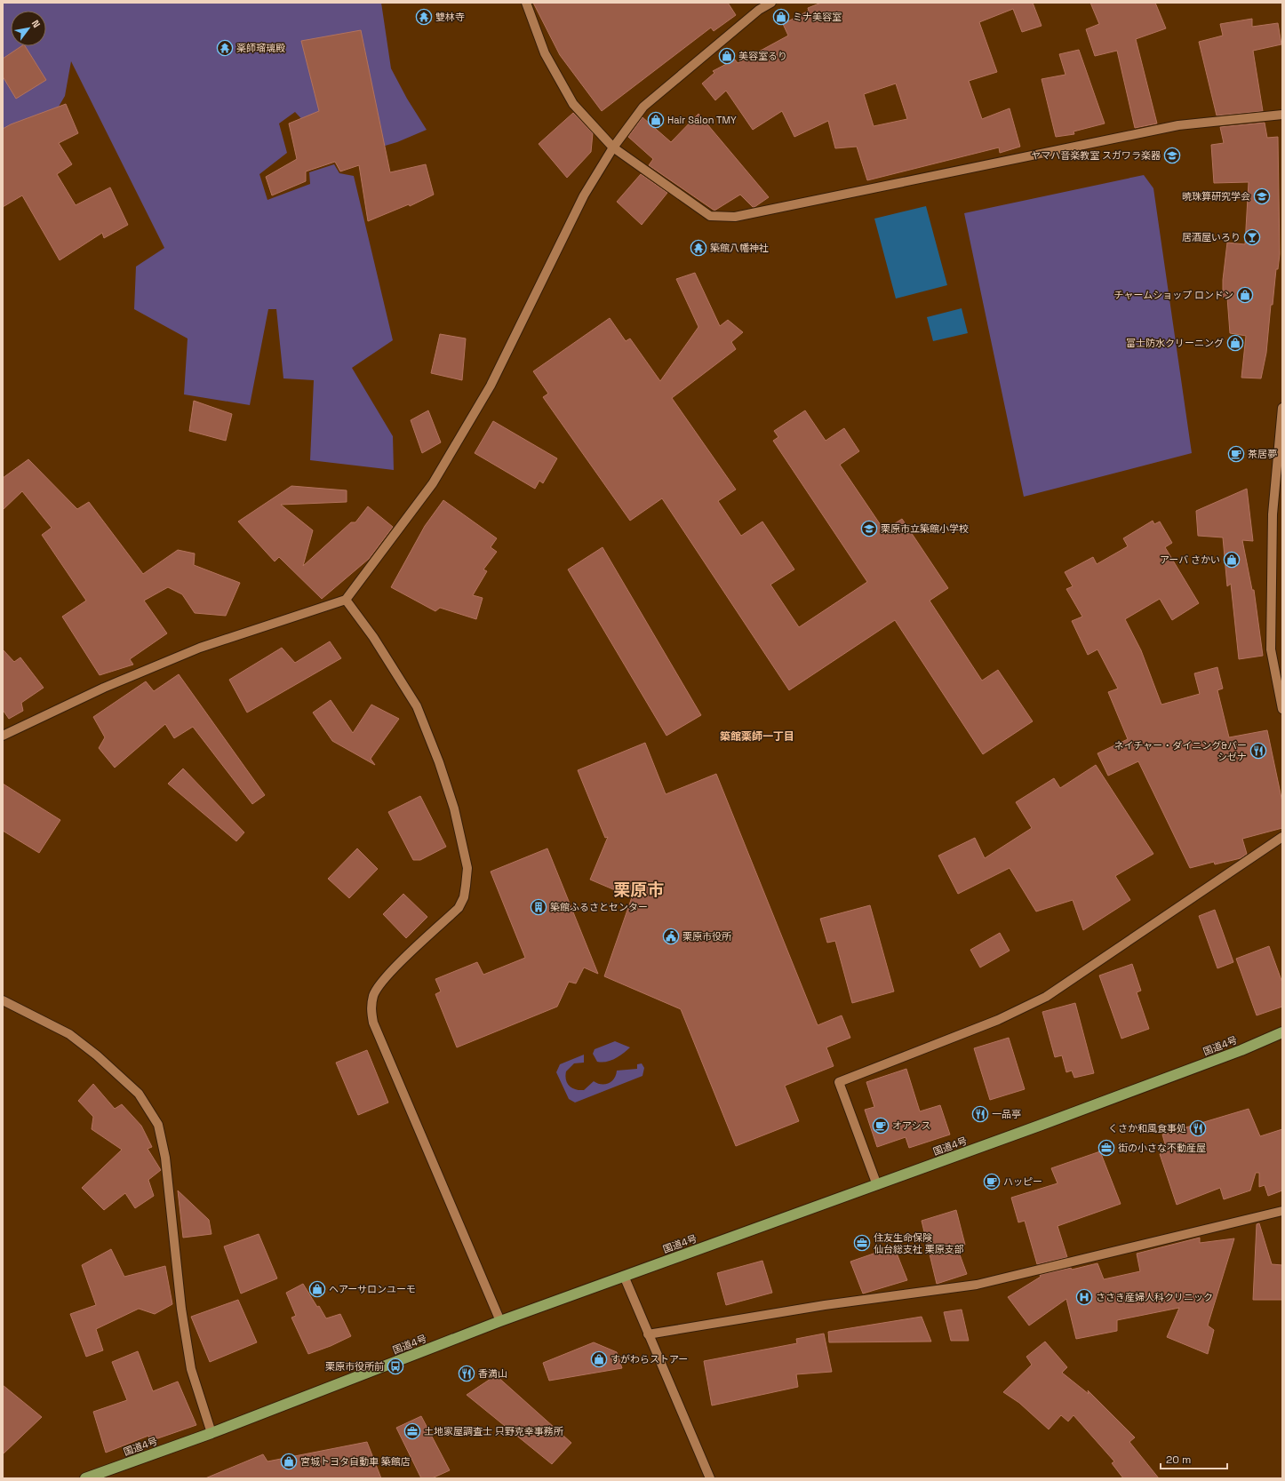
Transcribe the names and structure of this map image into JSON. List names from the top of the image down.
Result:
{
  "streets": {
    "highway": ["国道4号"]
  },
  "districts": ["築館薬師一丁目", "栗原市"],
  "places": {
    "temple": ["雙林寺", "薬師瑠璃殿", "築館八幡神社"],
    "shop": [
      "ミナ美容室",
      "美容室るり",
      "Hair Salon TMY",
      "チャームショップ ロンドン",
      "富士防水クリーニング",
      "アーバ さかい",
      "ヘアーサロンユーモ",
      "すがわらストアー",
      "宮城トヨタ自動車 築館店"
    ],
    "school or university": ["ヤマハ音楽教室 スガワラ楽器", "暁珠算研究学会", "栗原市立築館小学校"],
    "bar": ["居酒屋いろり"],
    "cafe": ["茶居夢", "オアシス", "ハッピー"],
    "restaurant": [
      "ネイチャー・ダイニング&バー シゼナ",
      "一品亭",
      "くさか和風食事処",
      "香満山"
    ],
    "building": ["築館ふるさとセンター"],
    "public building": ["栗原市役所"],
    "office": ["街の小さな不動産屋", "住友生命保険 仙台総支社 栗原支部", "土地家屋調査士 只野克幸事務所"],
    "hospital": ["ささき産婦人科クリニック"],
    "bus stop": ["栗原市役所前"]
  },
  "scale_bar": "20 m",
  "north": "top right"
}
